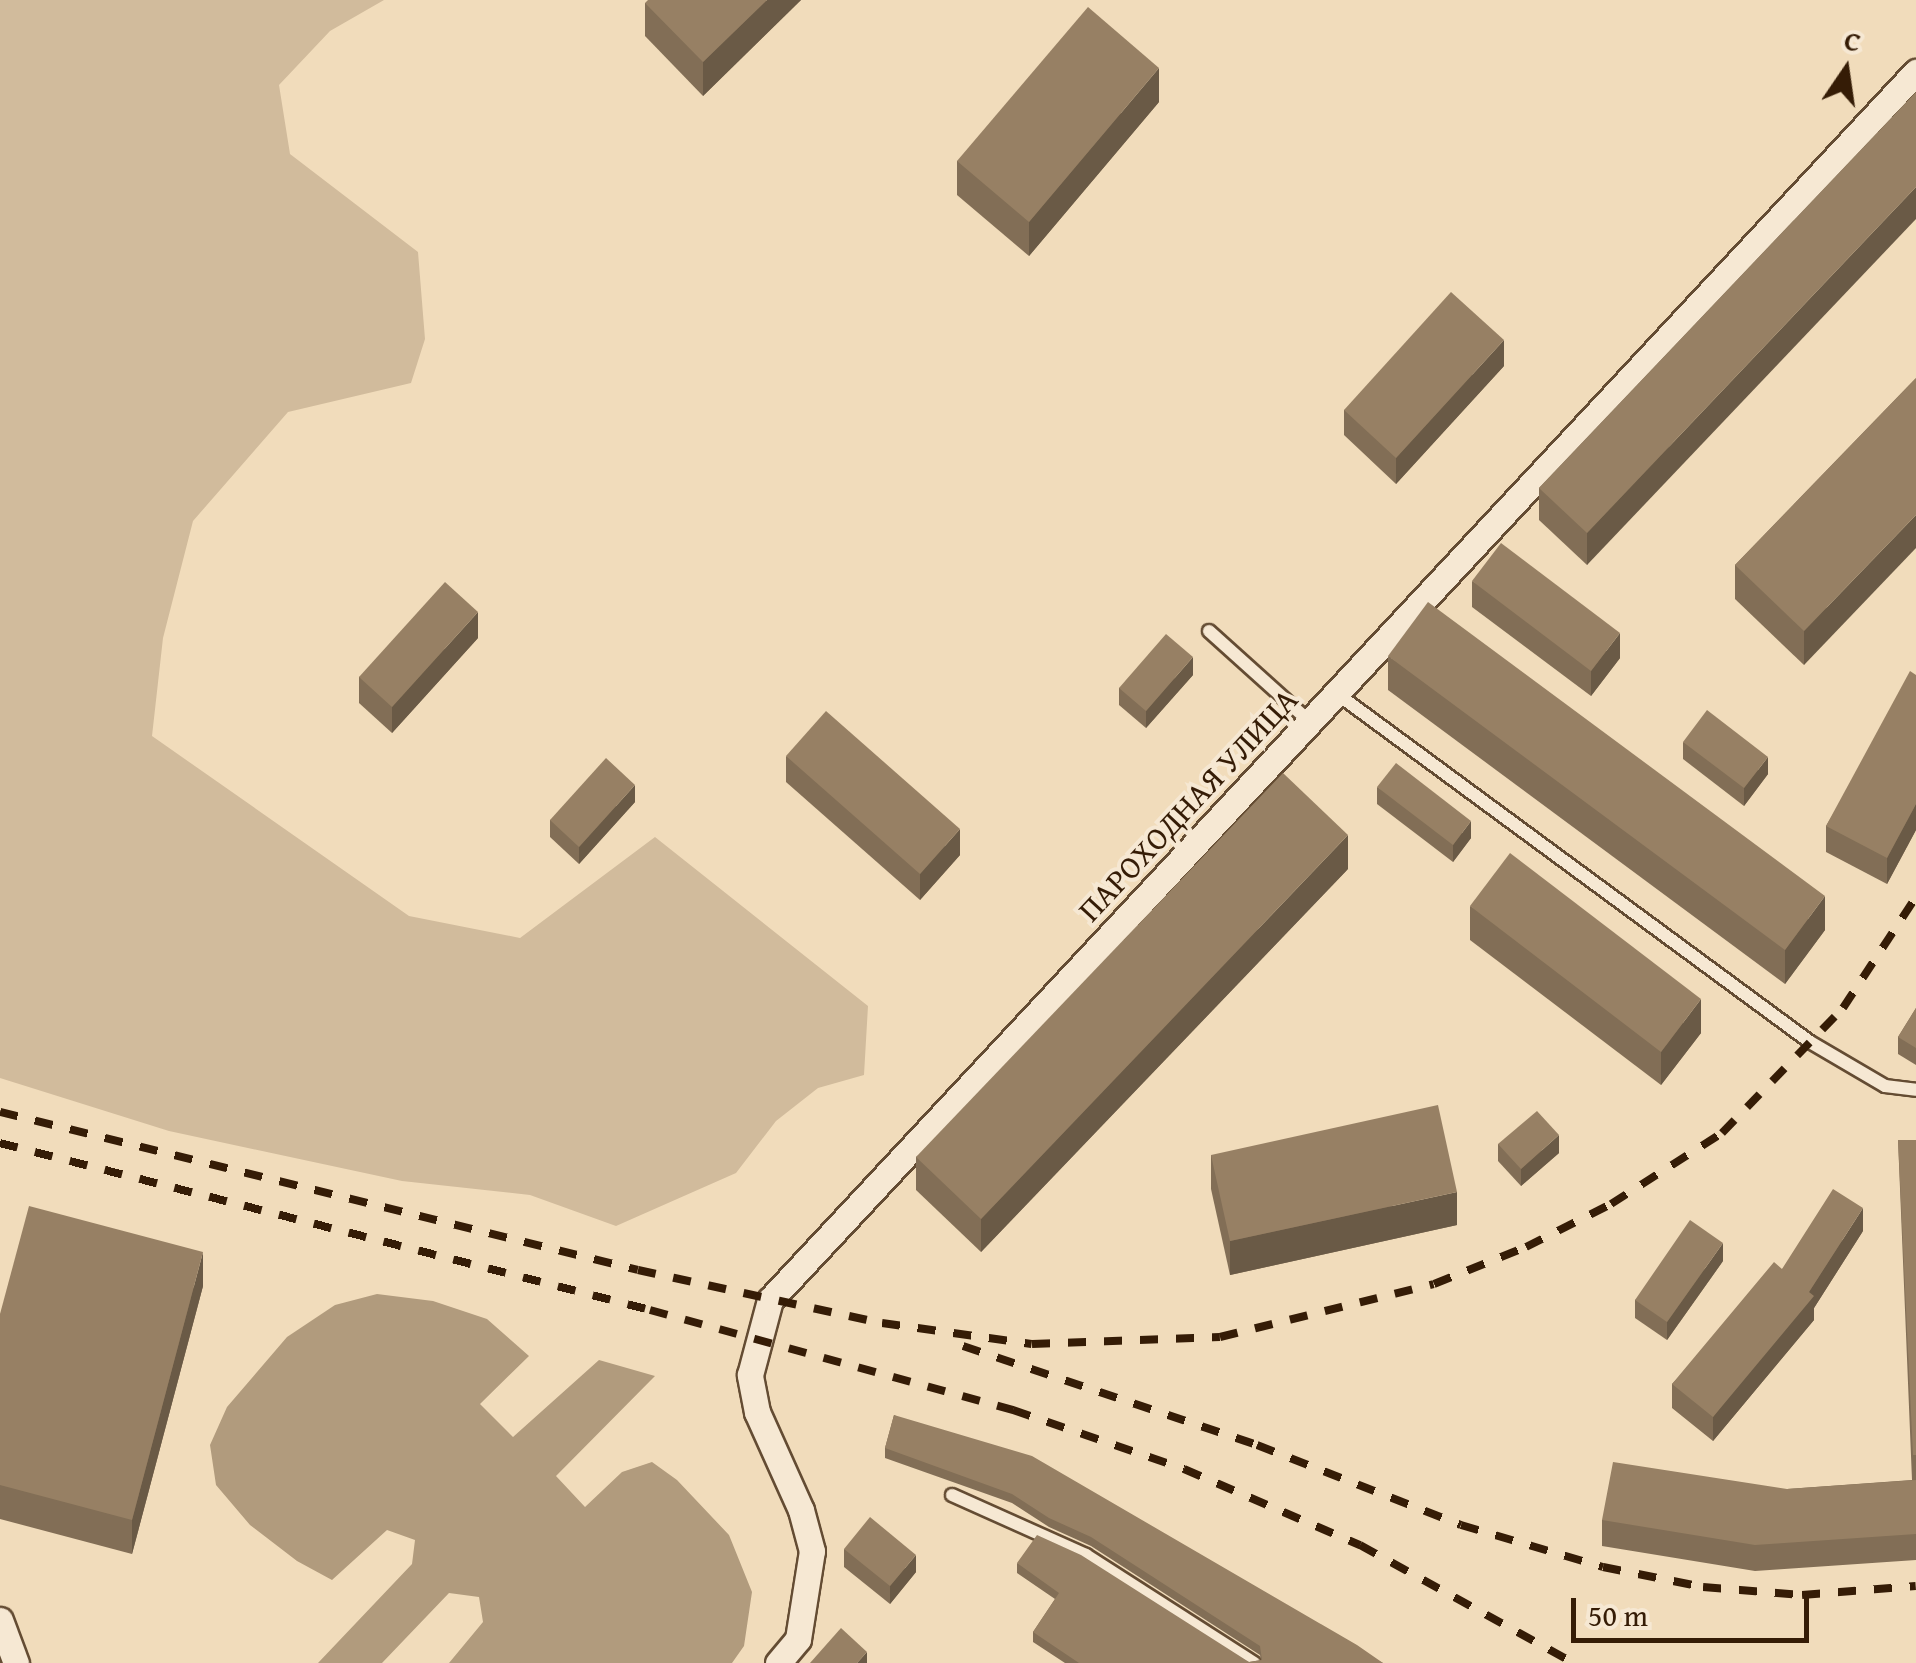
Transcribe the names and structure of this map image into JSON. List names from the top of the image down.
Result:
{
  "streets": {
    "street": ["ПАРОХОДНАЯ УЛИЦА"]
  },
  "scale_bar": "50 m",
  "north": "top"
}
